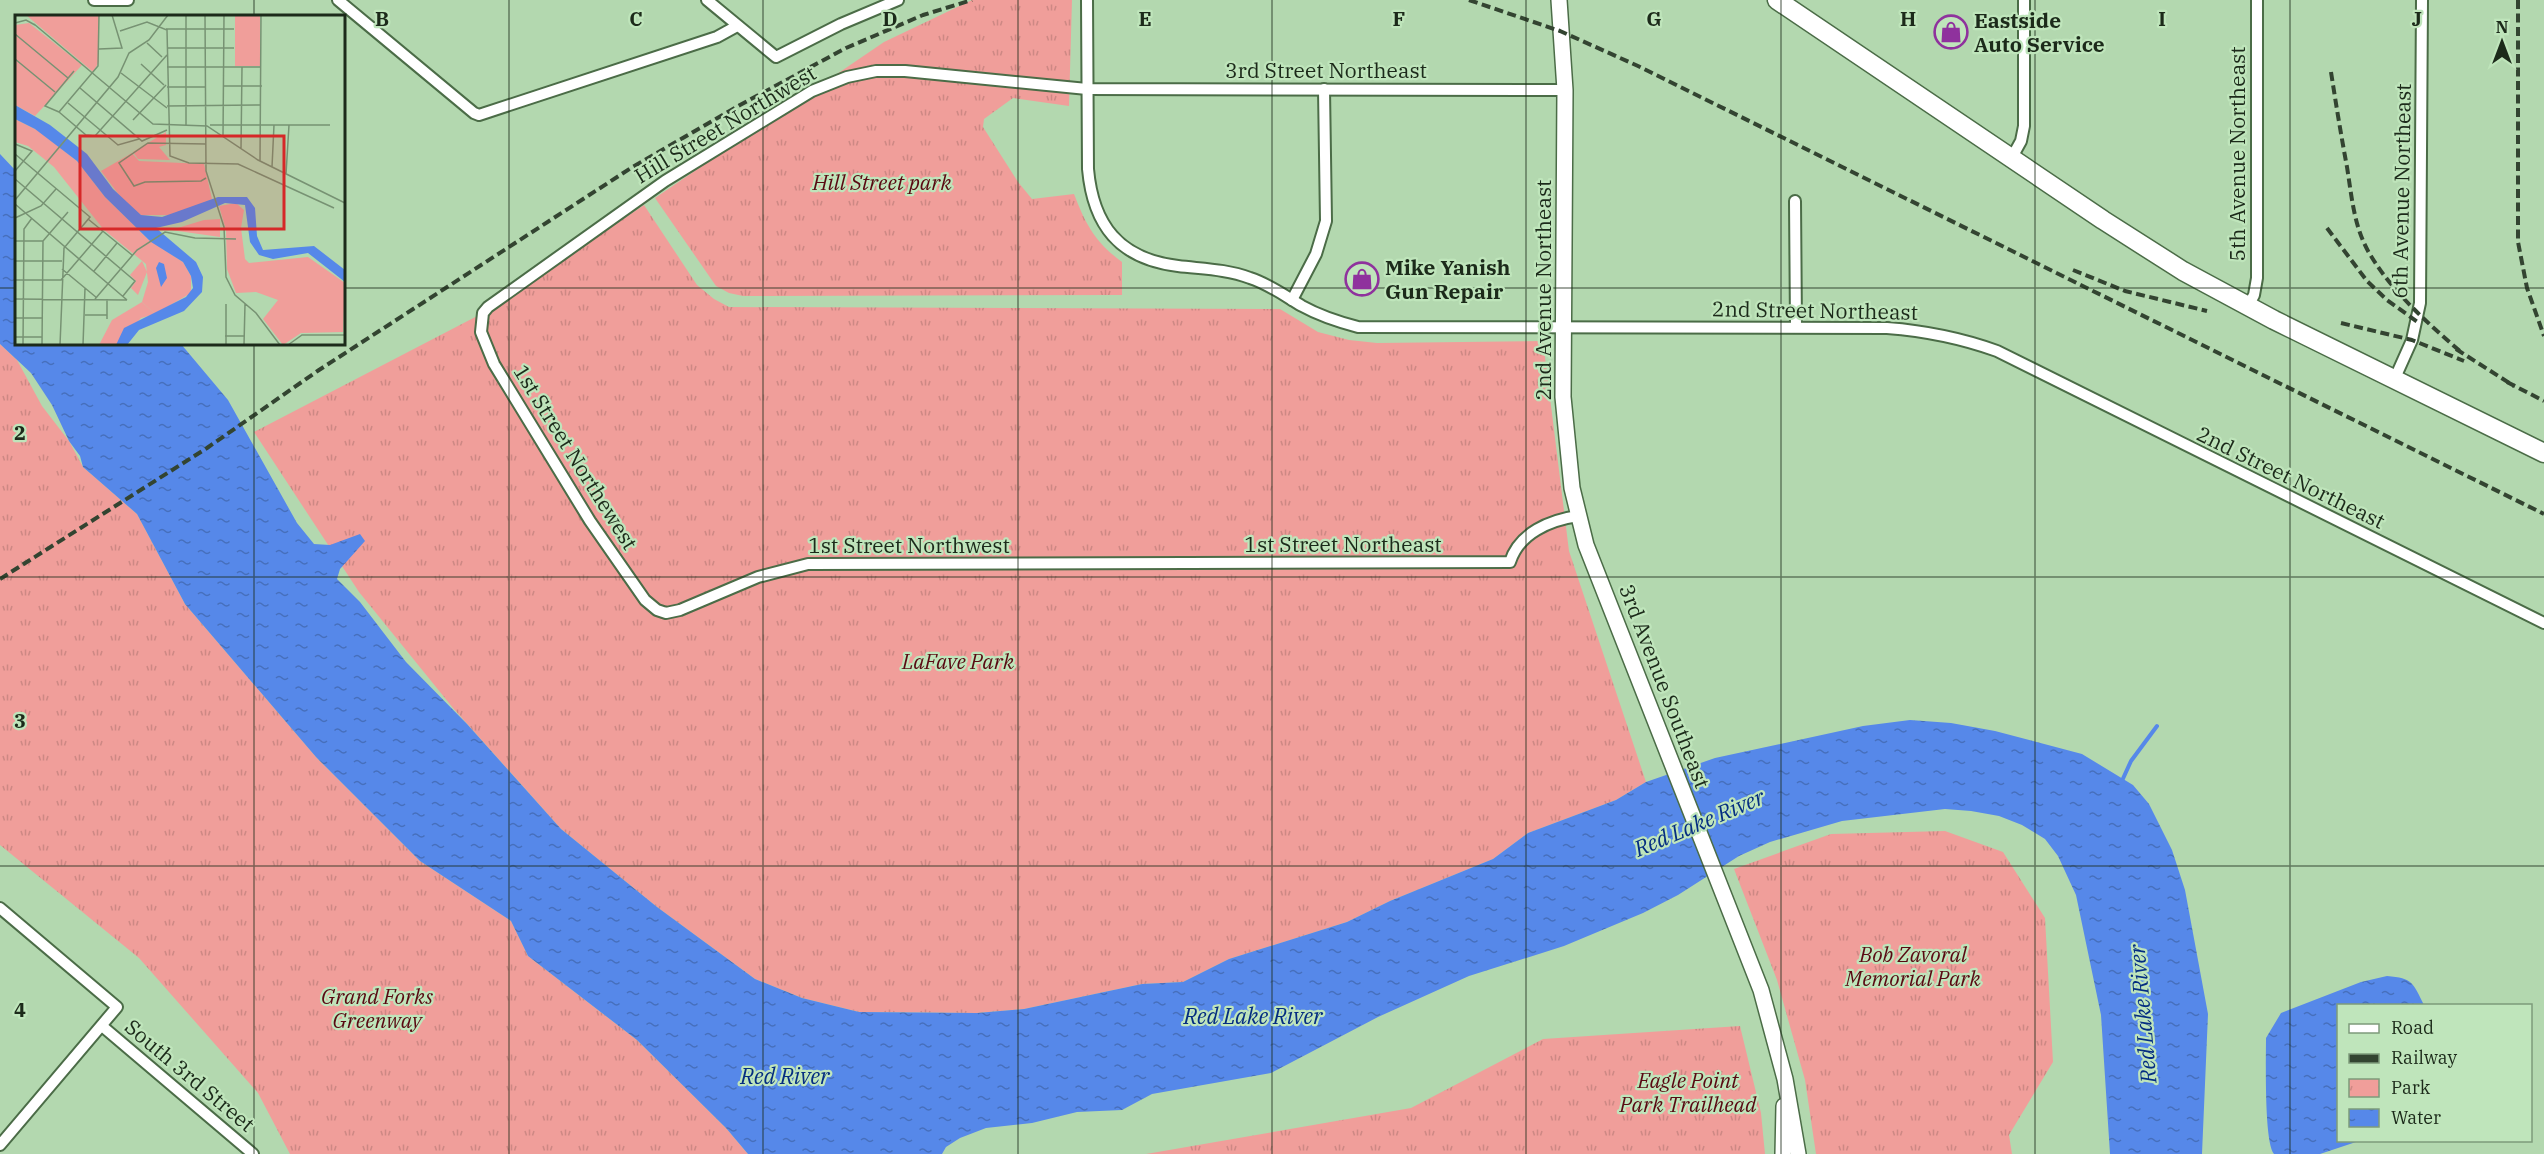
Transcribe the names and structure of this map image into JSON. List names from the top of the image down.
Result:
{
  "streets": {
    "street": [
      "3rd Street Northeast",
      "Hill Street Northwest",
      "5th Avenue Northeast",
      "6th Avenue Northeast",
      "2nd Avenue Northeast",
      "2nd Street Northeast",
      "1st Street Northewest",
      "1st Street Northeast",
      "1st Street Northwest",
      "3rd Avenue Southeast",
      "South 3rd Street"
    ]
  },
  "crossings": [
    ["3rd Street Northeast", "Hill Street Northwest"],
    ["3rd Street Northeast", "2nd Avenue Northeast"],
    ["3rd Street Northeast", "2nd Street Northeast"],
    ["Hill Street Northwest", "2nd Street Northeast"],
    ["Hill Street Northwest", "1st Street Northewest"],
    ["2nd Avenue Northeast", "2nd Street Northeast"],
    ["2nd Avenue Northeast", "1st Street Northeast"],
    ["2nd Avenue Northeast", "3rd Avenue Southeast"],
    ["1st Street Northewest", "1st Street Northwest"],
    ["1st Street Northeast", "1st Street Northwest"]
  ],
  "water": ["Red Lake River", "Red River"],
  "parks": [
    "Hill Street park",
    "LaFave Park",
    "Bob Zavoral Memorial Park",
    "Grand Forks Greenway",
    "Eagle Point Park Trailhead"
  ],
  "places": {
    "shop": ["Eastside Auto Service", "Mike Yanish Gun Repair"]
  },
  "legend": [
    "Road",
    "Railway",
    "Park",
    "Water"
  ],
  "north": "top",
  "grid": {
    "columns": [
      "B",
      "C",
      "D",
      "E",
      "F",
      "G",
      "H",
      "I",
      "J"
    ],
    "rows": ["2", "3", "4"]
  }
}
